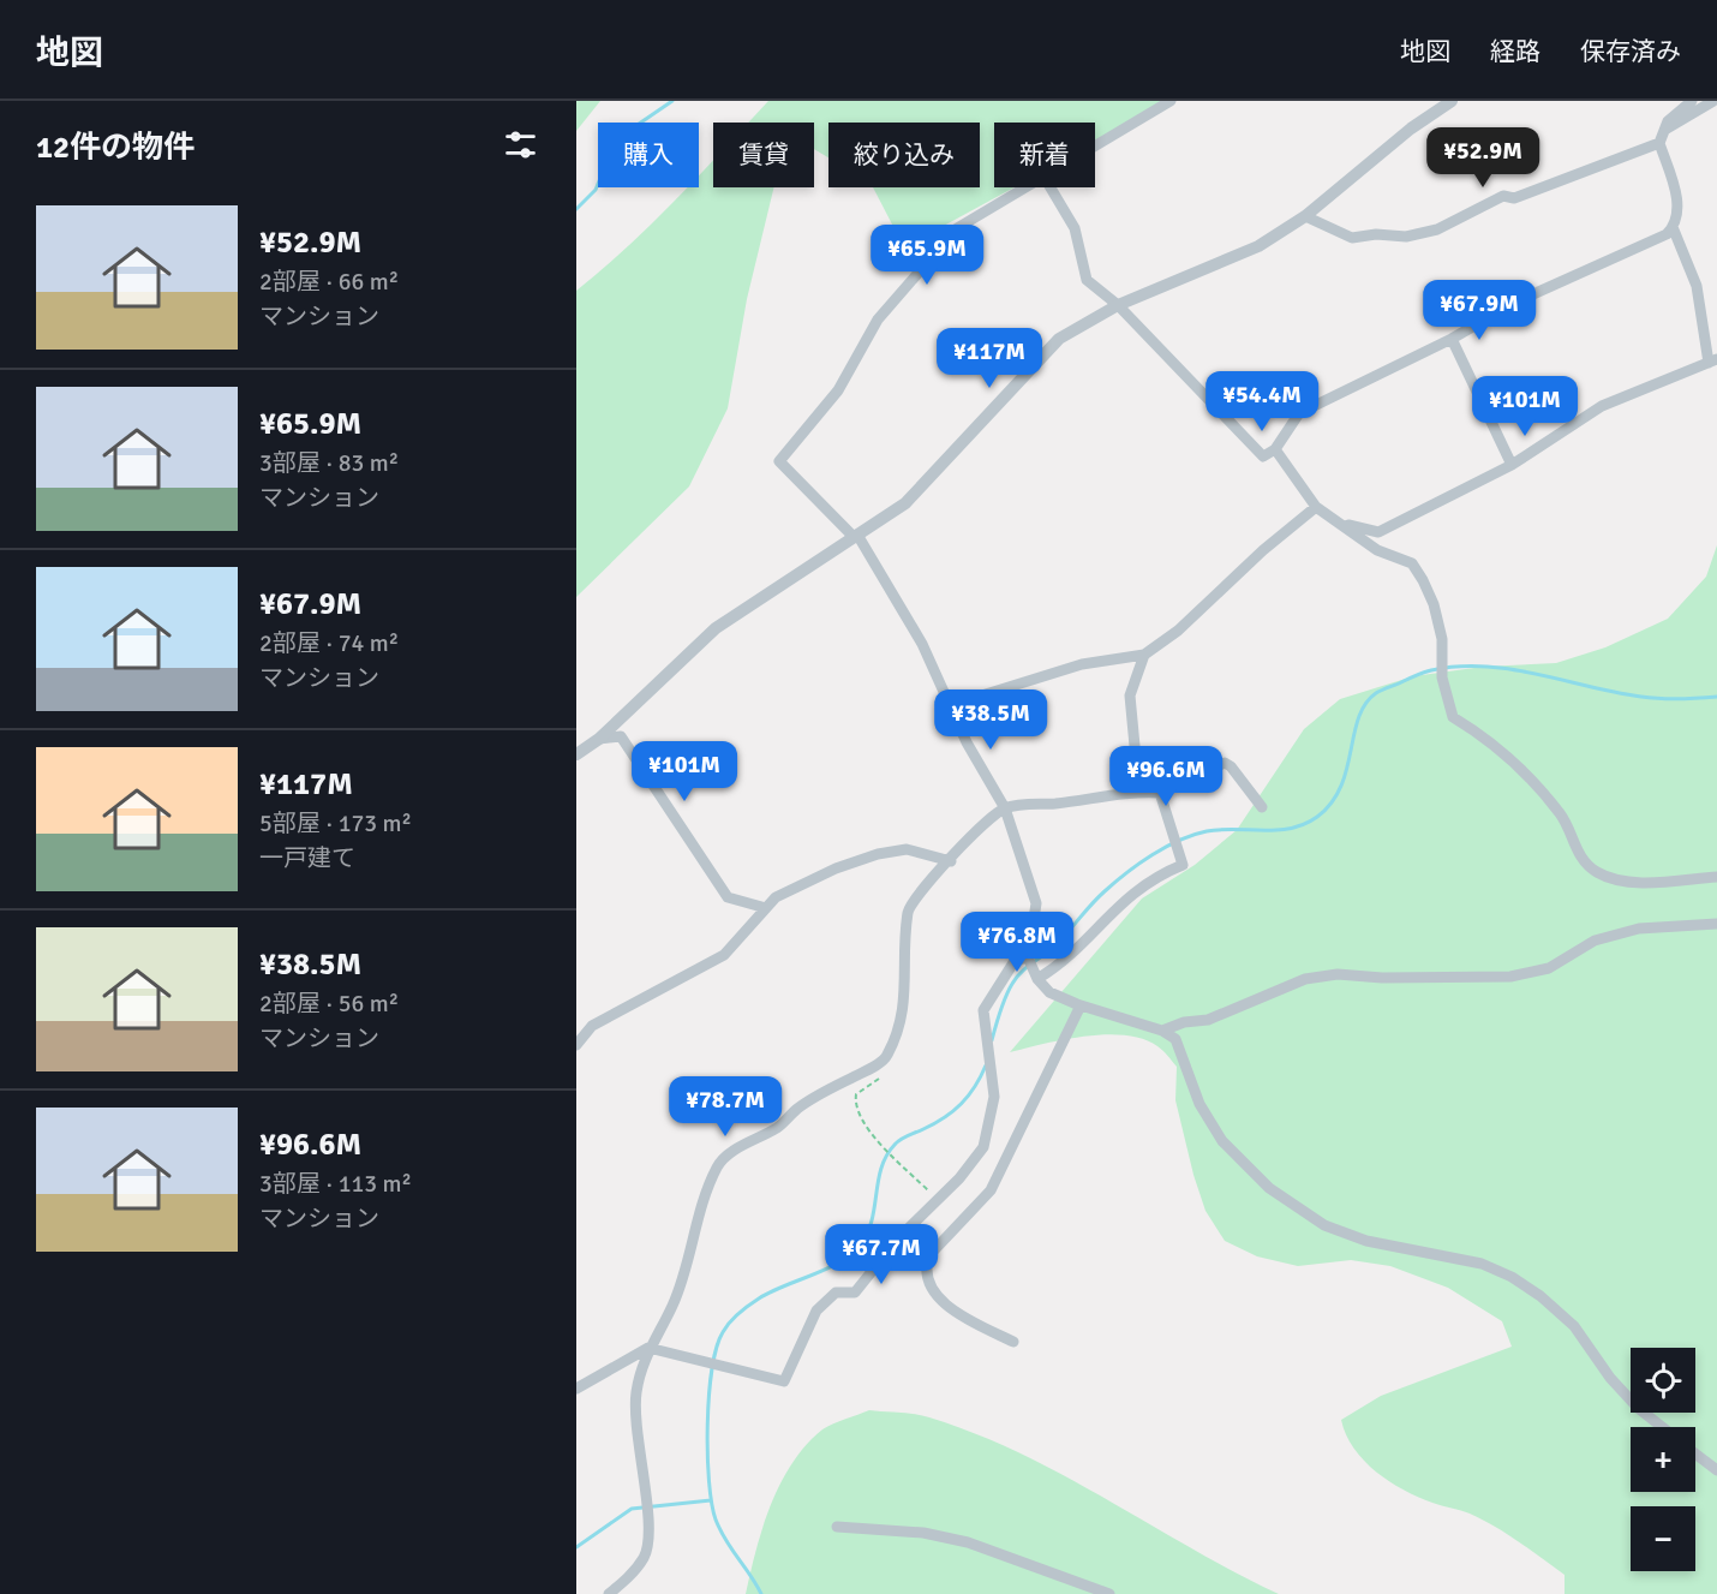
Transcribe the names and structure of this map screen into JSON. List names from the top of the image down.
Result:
{
  "page": {
    "header": "地図",
    "nav": ["地図", "経路", "保存済み"],
    "heading": "12件の物件",
    "chip": [
      "購入",
      "賃貸",
      "絞り込み",
      "新着"
    ],
    "price": [
      "¥52.9M",
      "¥65.9M",
      "¥67.9M",
      "¥117M",
      "¥54.4M",
      "¥101M",
      "¥38.5M",
      "¥101M",
      "¥96.6M",
      "¥76.8M",
      "¥78.7M",
      "¥67.7M"
    ],
    "list": [
      {
        "name": "¥52.9M",
        "note": "2部屋 · 66 m² · マンション"
      },
      {
        "name": "¥65.9M",
        "note": "3部屋 · 83 m² · マンション"
      },
      {
        "name": "¥67.9M",
        "note": "2部屋 · 74 m² · マンション"
      },
      {
        "name": "¥117M",
        "note": "5部屋 · 173 m² · 一戸建て"
      },
      {
        "name": "¥38.5M",
        "note": "2部屋 · 56 m² · マンション"
      },
      {
        "name": "¥96.6M",
        "note": "3部屋 · 113 m² · マンション"
      }
    ],
    "map_buttons": ["+", "−"]
  }
}
